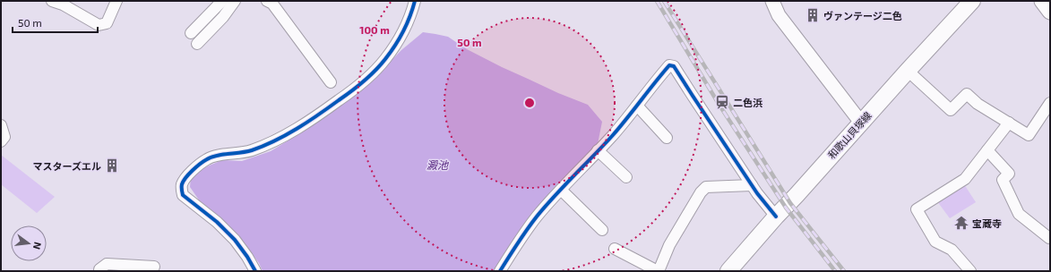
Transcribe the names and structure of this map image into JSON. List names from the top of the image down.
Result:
{
  "streets": {
    "main road": ["和歌山貝塚線"]
  },
  "water": ["澱池"],
  "places": {
    "building": ["ヴァンテージ二色", "マスターズエル"],
    "station": ["二色浜"],
    "temple": ["宝蔵寺"]
  },
  "scale_bar": "50 m",
  "north": "right",
  "rings": ["100 m", "50 m"]
}
